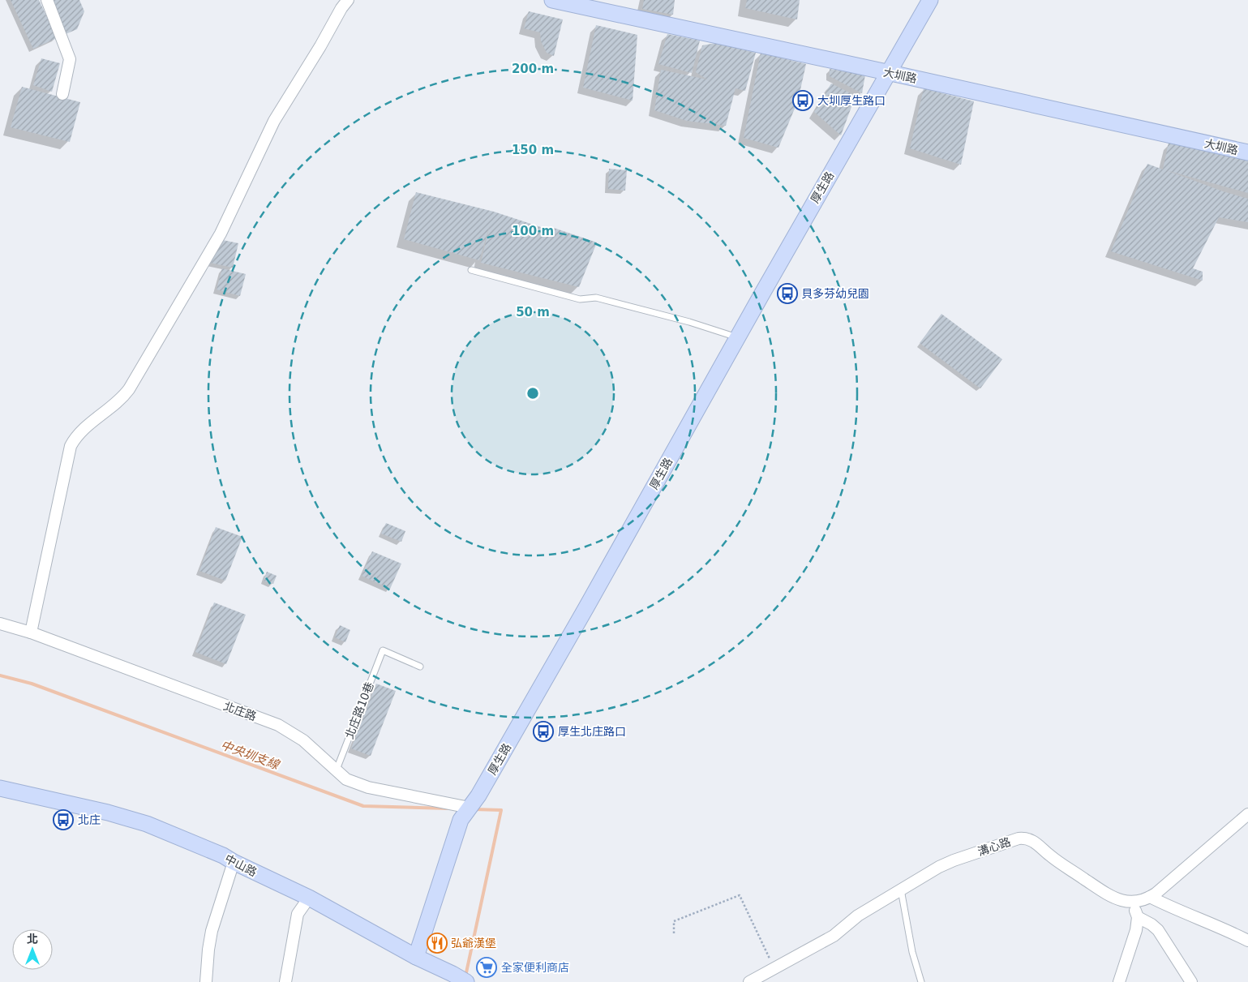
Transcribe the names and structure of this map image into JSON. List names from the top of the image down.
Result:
{
  "streets": {
    "street": [
      "大圳路",
      "厚生路",
      "北庄路",
      "溝心路",
      "中山路"
    ],
    "lane": ["北庄路10巷"]
  },
  "crossings": [
    ["大圳路", "厚生路"],
    ["厚生路", "北庄路"],
    ["厚生路", "中山路"],
    ["北庄路10巷", "北庄路"]
  ],
  "water": ["中央圳支線"],
  "places": {
    "bus stop": [
      "大圳厚生路口",
      "貝多芬幼兒園",
      "厚生北庄路口",
      "北庄"
    ],
    "restaurant": ["弘爺漢堡"],
    "supermarket": ["全家便利商店"]
  },
  "north": "top",
  "rings": [
    "200 m",
    "150 m",
    "100 m",
    "50 m"
  ]
}
